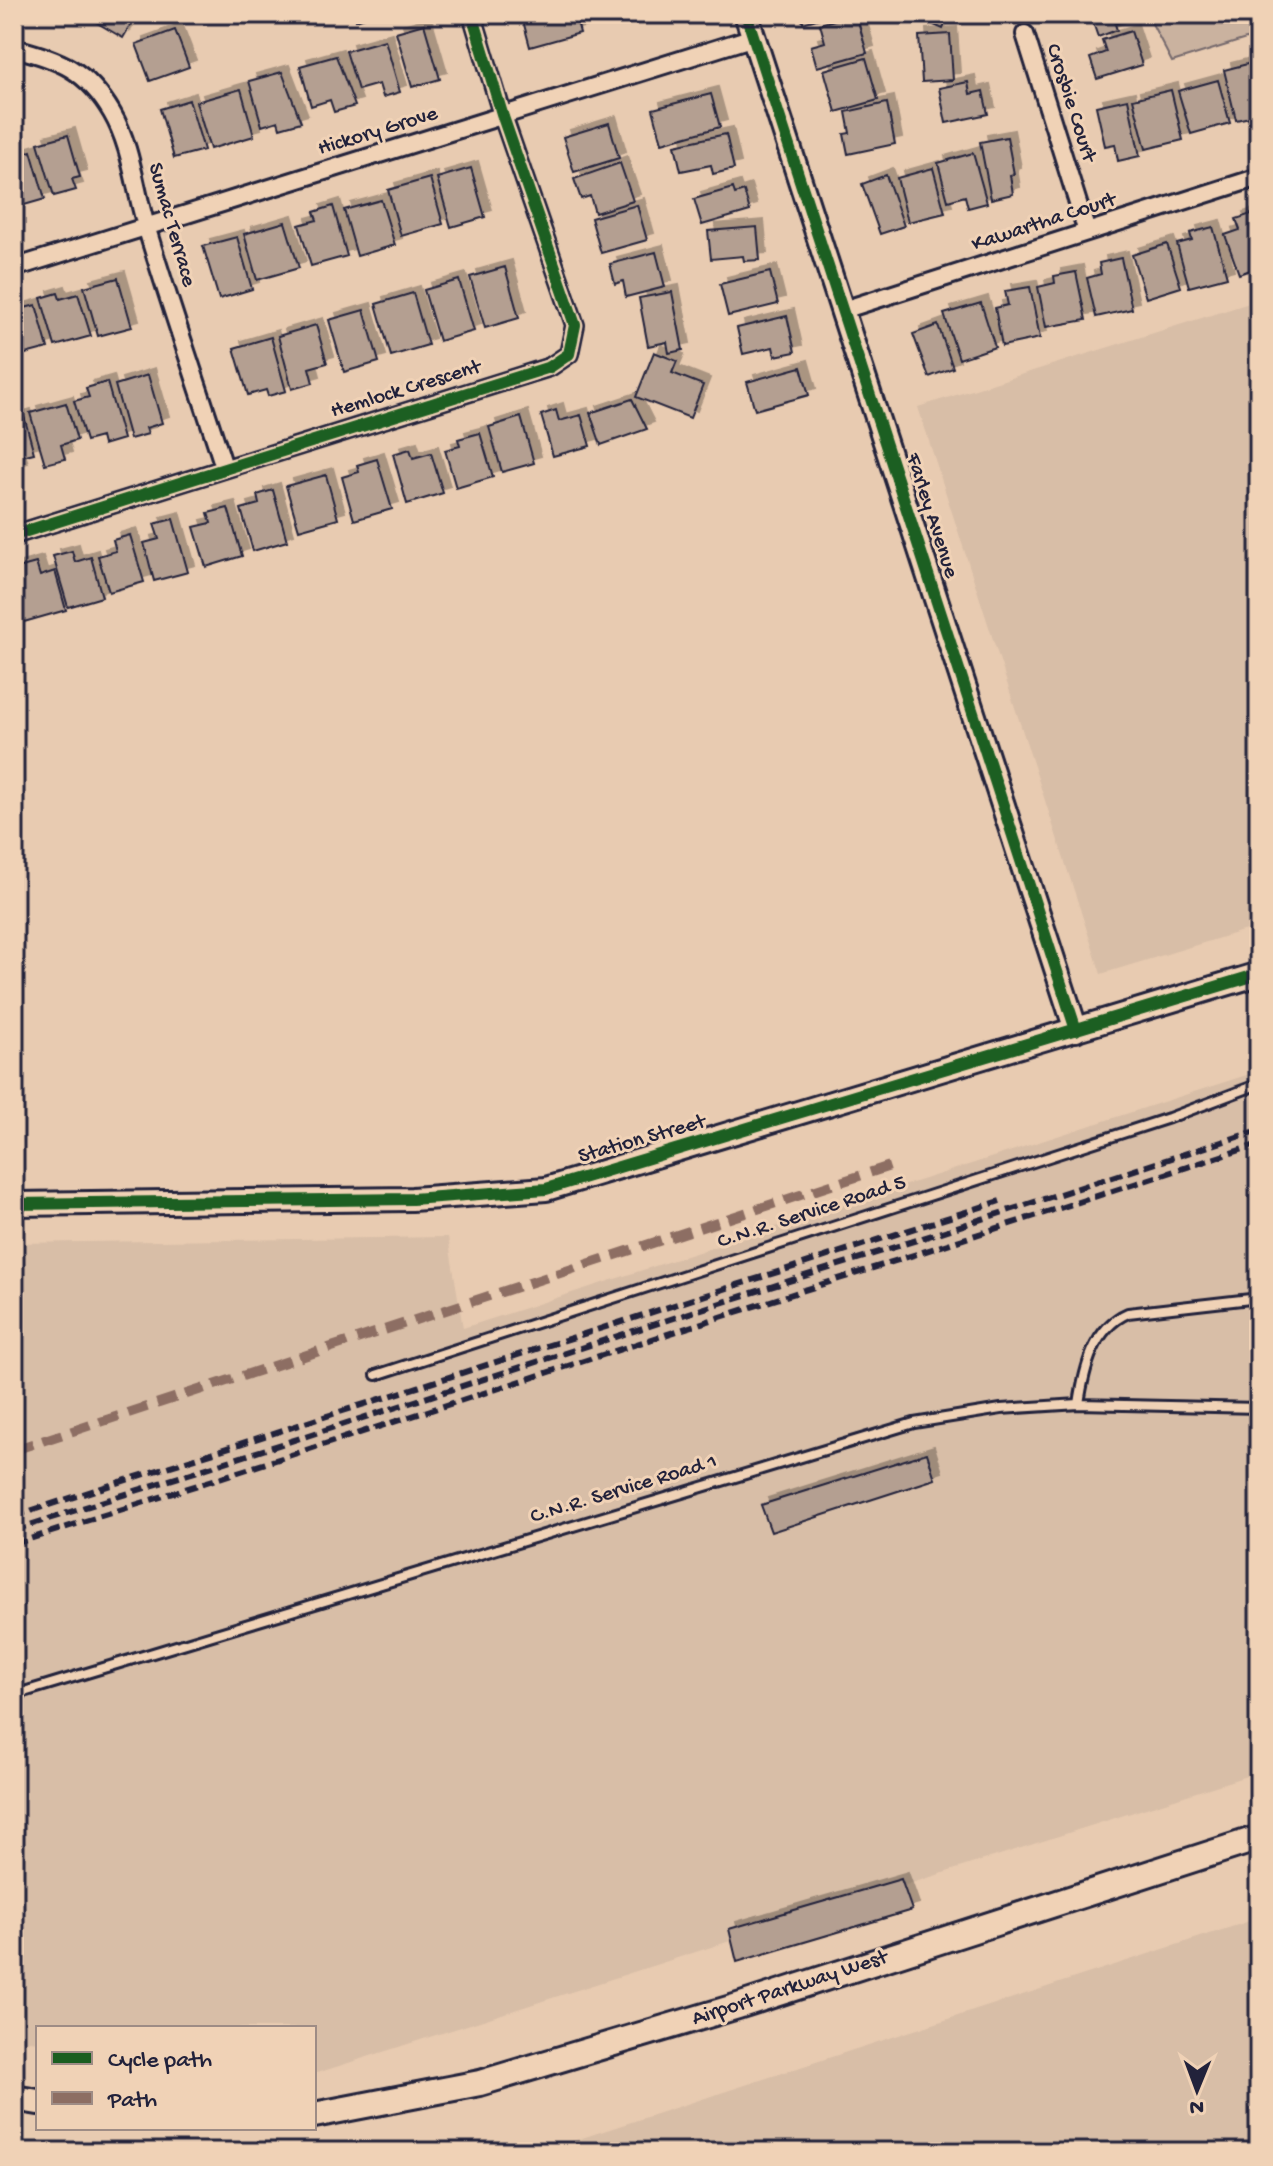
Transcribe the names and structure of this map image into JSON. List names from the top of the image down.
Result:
{
  "streets": {
    "main road": ["Airport Parkway West"],
    "street": [
      "Crosbie Court",
      "Hickory Grove",
      "Kawartha Court",
      "Sumac Terrace",
      "Hemlock Crescent",
      "Farley Avenue",
      "Station Street"
    ],
    "lane": ["C.N.R. Service Road 5", "C.N.R. Service Road 1"]
  },
  "crossings": [
    ["Crosbie Court", "Kawartha Court"],
    ["Hickory Grove", "Sumac Terrace"],
    ["Hickory Grove", "Hemlock Crescent"],
    ["Hickory Grove", "Farley Avenue"],
    ["Kawartha Court", "Farley Avenue"],
    ["Sumac Terrace", "Hemlock Crescent"],
    ["Farley Avenue", "Station Street"]
  ],
  "legend": ["Cycle path", "Path"],
  "north": "bottom"
}
